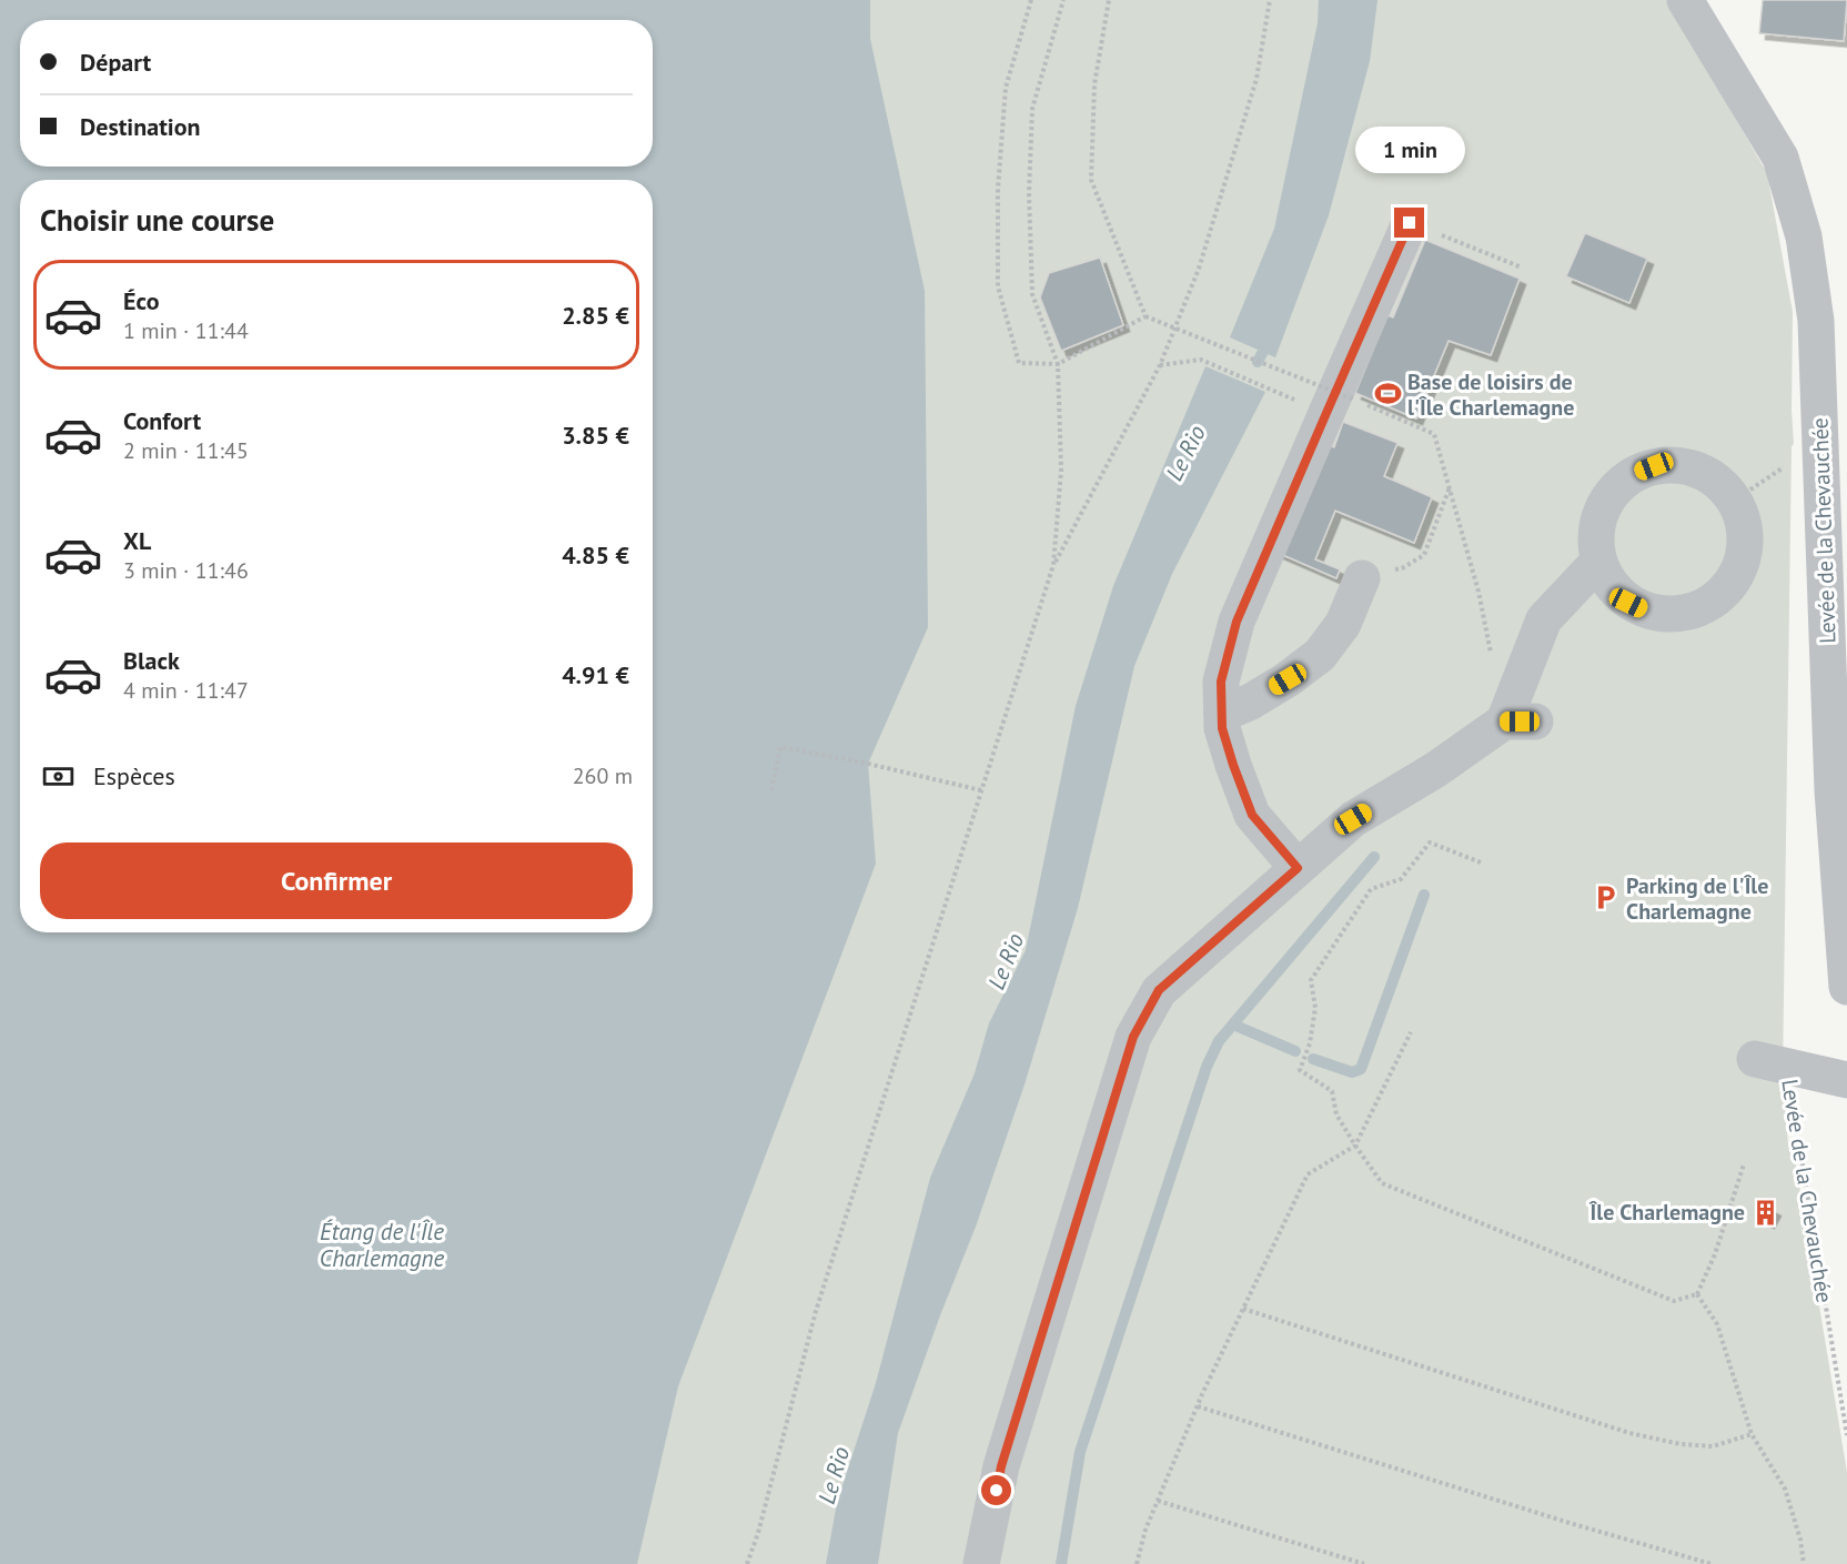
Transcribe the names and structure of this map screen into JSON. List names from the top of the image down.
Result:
{
  "streets": {
    "street": ["Levée de la Chevauchée"]
  },
  "water": ["Le Rio", "Étang de l'Île Charlemagne"],
  "places": {
    "sports": ["Base de loisirs de l'Île Charlemagne"],
    "parking": ["Parking de l'Île Charlemagne"],
    "building": ["Île Charlemagne"]
  },
  "page": {
    "banner": ["Départ", "Destination"],
    "bubble": "1 min",
    "heading": "Choisir une course",
    "list": [
      {
        "name": "Éco",
        "note": "1 min · 11:44",
        "value": "2.85 €"
      },
      {
        "name": "Confort",
        "note": "2 min · 11:45",
        "value": "3.85 €"
      },
      {
        "name": "XL",
        "note": "3 min · 11:46",
        "value": "4.85 €"
      },
      {
        "name": "Black",
        "note": "4 min · 11:47",
        "value": "4.91 €"
      }
    ],
    "pay": ["Espèces", "260 m"],
    "buttons": "Confirmer"
  }
}
